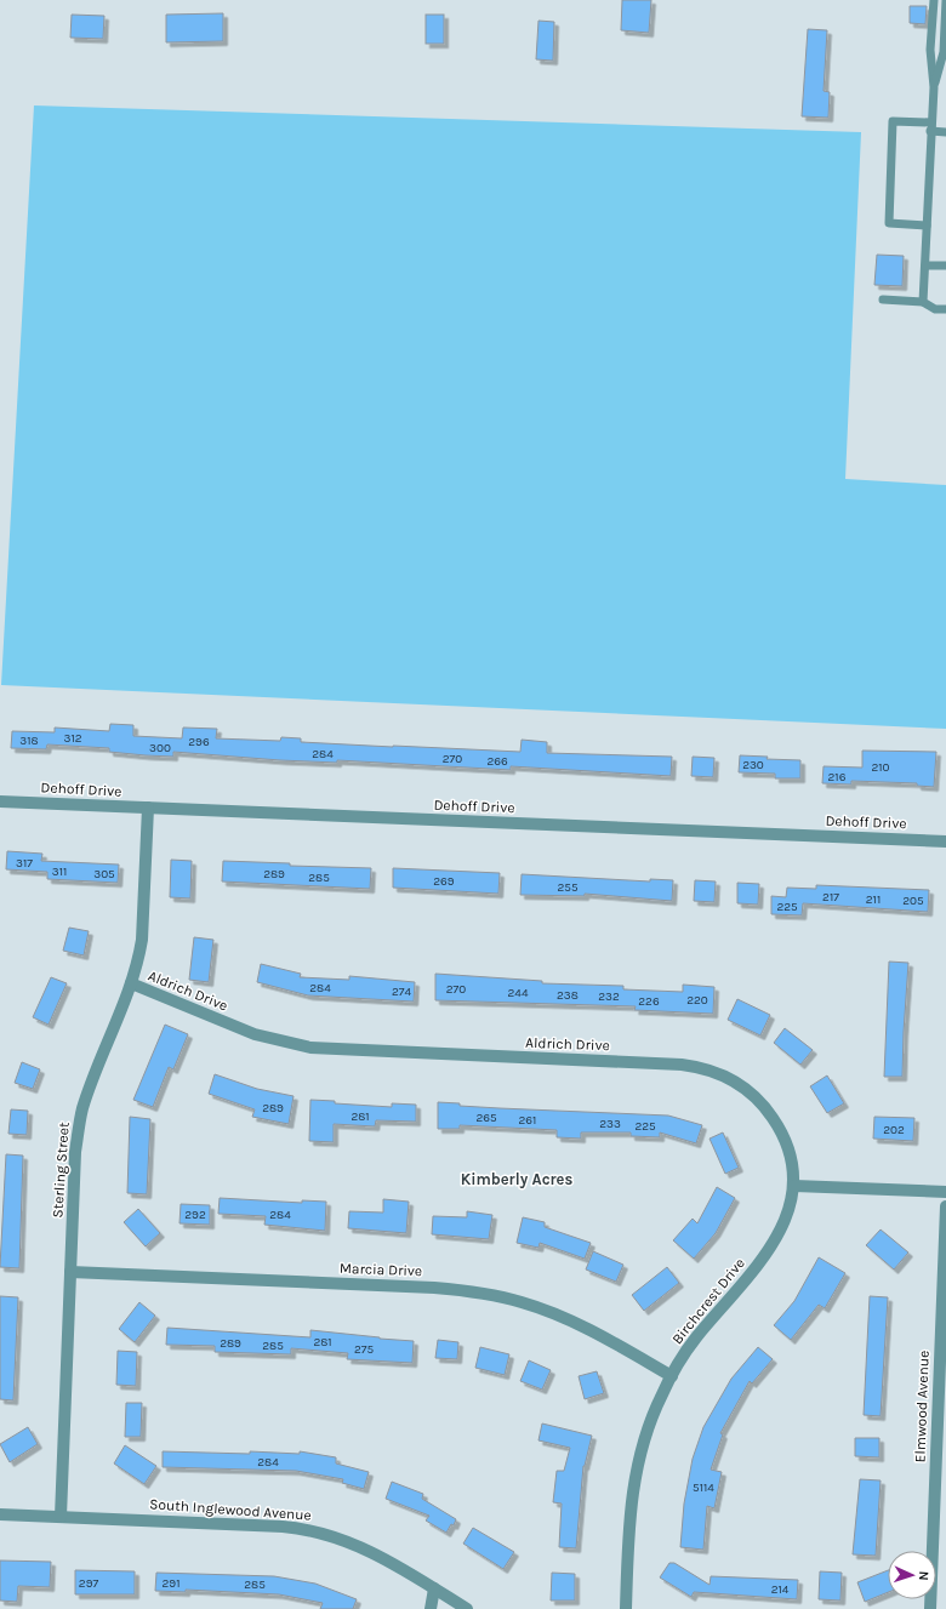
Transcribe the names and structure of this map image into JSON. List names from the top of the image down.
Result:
{
  "streets": {
    "street": [
      "Dehoff Drive",
      "Aldrich Drive",
      "Sterling Street",
      "Marcia Drive",
      "Birchcrest Drive",
      "Elmwood Avenue",
      "South Inglewood Avenue"
    ]
  },
  "crossings": [
    ["Dehoff Drive", "Sterling Street"],
    ["Aldrich Drive", "Sterling Street"],
    ["Aldrich Drive", "Birchcrest Drive"],
    ["Sterling Street", "Marcia Drive"],
    ["Sterling Street", "South Inglewood Avenue"],
    ["Marcia Drive", "Birchcrest Drive"]
  ],
  "districts": ["Kimberly Acres"],
  "house_numbers": [
    "312",
    "318",
    "296",
    "300",
    "284",
    "270",
    "266",
    "230",
    "210",
    "216",
    "317",
    "311",
    "305",
    "289",
    "285",
    "269",
    "255",
    "217",
    "211",
    "205",
    "225",
    "284",
    "270",
    "274",
    "244",
    "238",
    "232",
    "220",
    "226",
    "289",
    "281",
    "265",
    "261",
    "233",
    "225",
    "202",
    "292",
    "284",
    "281",
    "289",
    "285",
    "275",
    "284",
    "5114",
    "297",
    "291",
    "285",
    "214"
  ],
  "north": "right"
}
